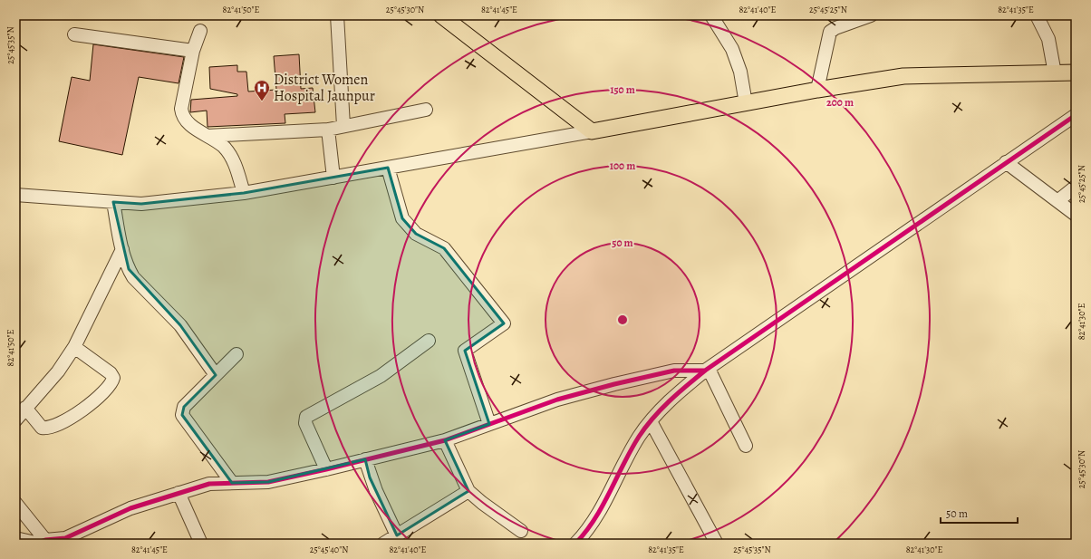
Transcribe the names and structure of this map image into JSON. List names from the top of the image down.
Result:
{
  "places": {
    "hospital": ["District Women Hospital Jaunpur"]
  },
  "scale_bar": "50 m",
  "coordinates": [
    "82°41'50\"E",
    "25°45'30\"N",
    "82°41'45\"E",
    "82°41'40\"E",
    "25°45'25\"N",
    "82°41'35\"E",
    "25°45'35\"N",
    "82°41'30\"E",
    "25°45'40\"N"
  ],
  "rings": [
    "150 m",
    "200 m",
    "100 m",
    "50 m"
  ]
}
